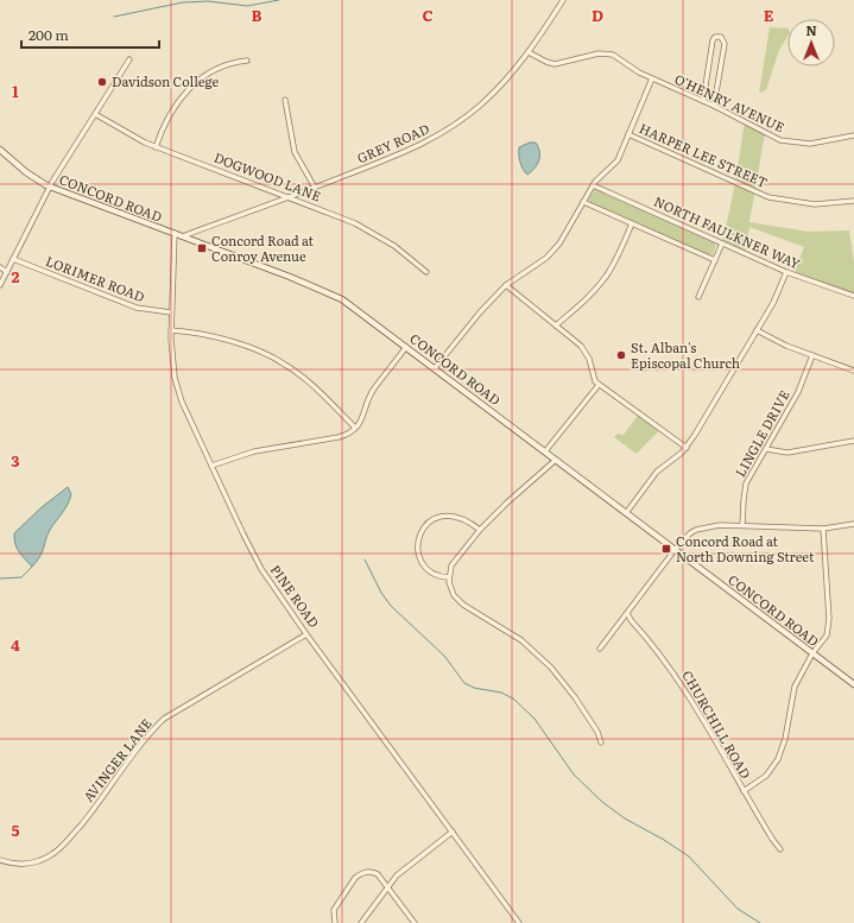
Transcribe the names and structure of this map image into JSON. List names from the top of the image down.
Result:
{
  "streets": {
    "main road": ["CONCORD ROAD"],
    "street": [
      "O'HENRY AVENUE",
      "GREY ROAD",
      "HARPER LEE STREET",
      "DOGWOOD LANE",
      "NORTH FAULKNER WAY",
      "LORIMER ROAD",
      "LINGLE DRIVE",
      "PINE ROAD",
      "CHURCHILL ROAD",
      "AVINGER LANE"
    ]
  },
  "crossings": [
    ["O'HENRY AVENUE", "GREY ROAD"],
    ["GREY ROAD", "DOGWOOD LANE"],
    ["GREY ROAD", "CONCORD ROAD"],
    ["CONCORD ROAD", "PINE ROAD"],
    ["LORIMER ROAD", "PINE ROAD"],
    ["PINE ROAD", "AVINGER LANE"]
  ],
  "places": {
    "other": ["Davidson College", "St. Alban's Episcopal Church"],
    "transit": ["Concord Road at Conroy Avenue", "Concord Road at North Downing Street"]
  },
  "scale_bar": "200 m",
  "north": "top",
  "grid": {
    "columns": [
      "B",
      "C",
      "D",
      "E"
    ],
    "rows": [
      "1",
      "2",
      "3",
      "4",
      "5"
    ]
  }
}
